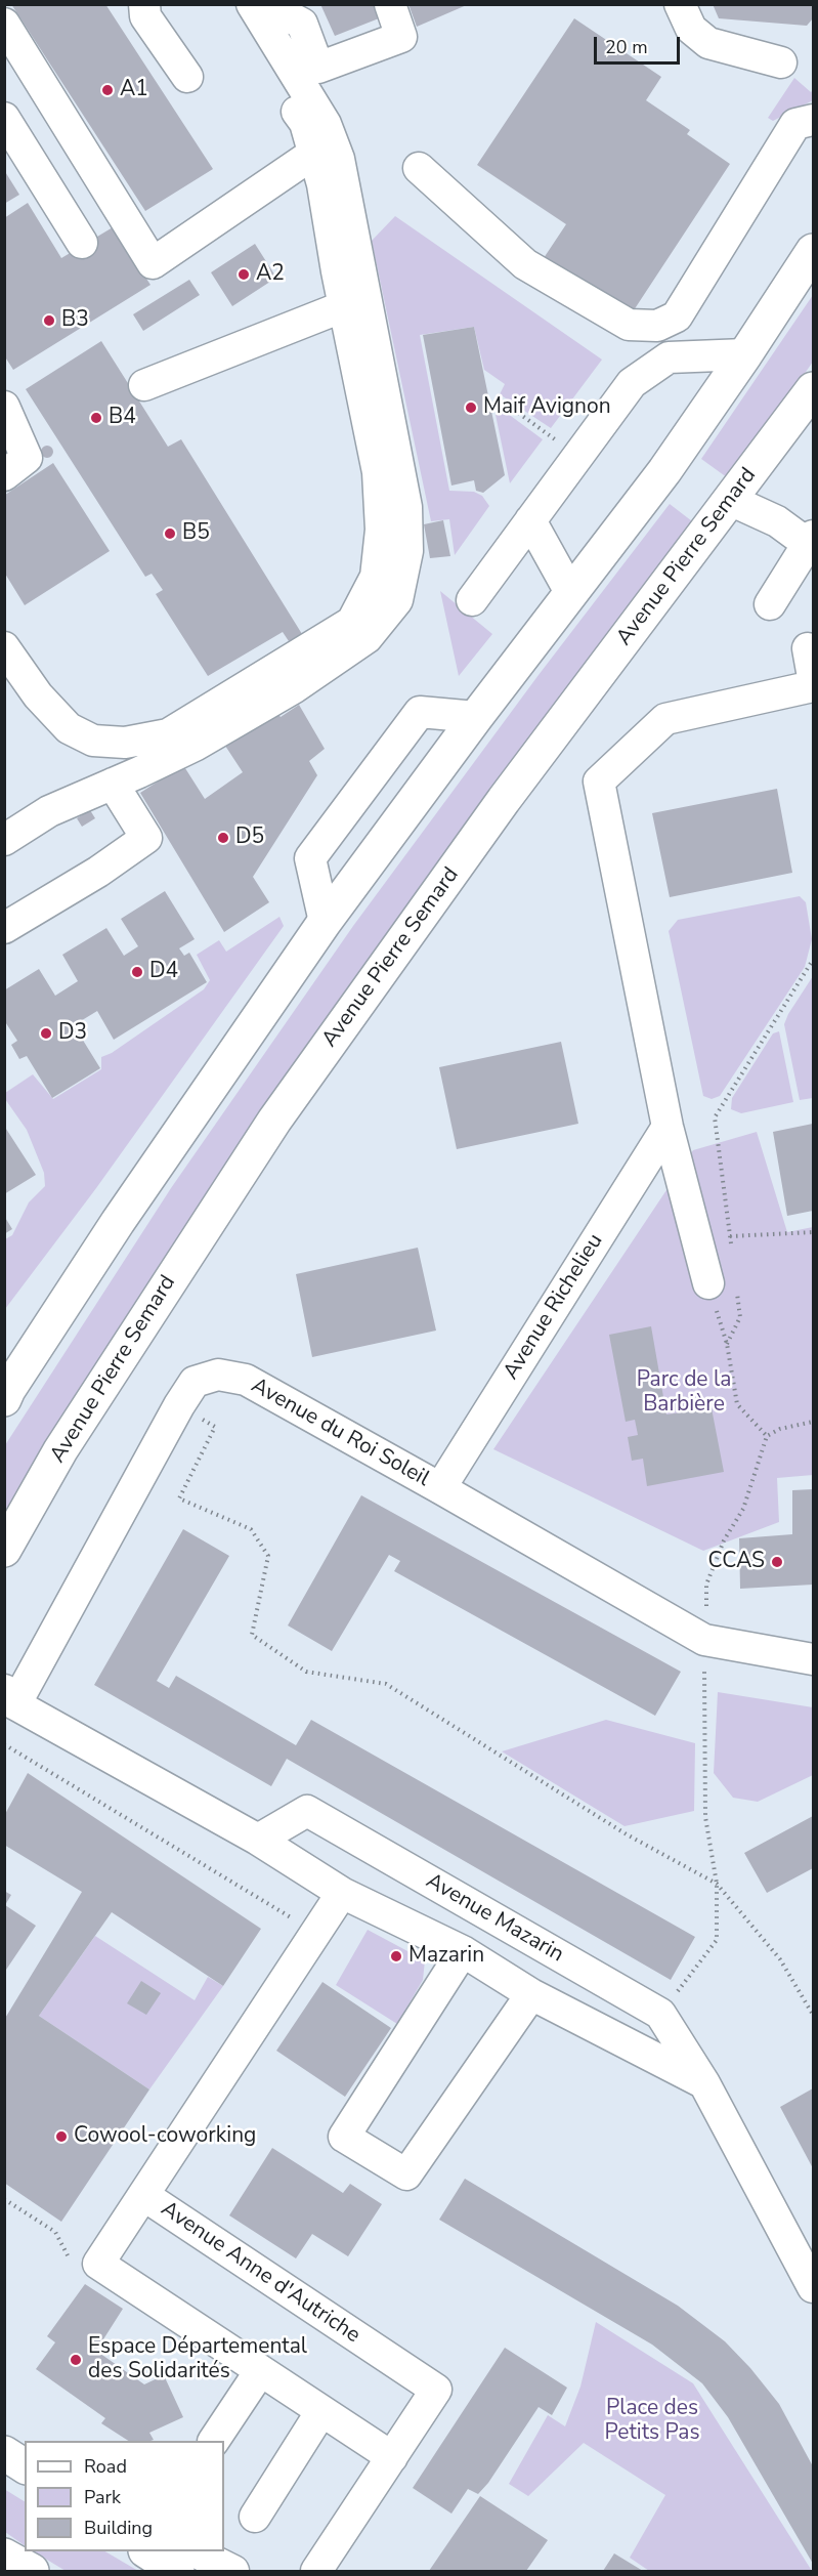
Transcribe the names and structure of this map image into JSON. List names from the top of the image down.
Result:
{
  "streets": {
    "main road": ["Avenue Pierre Semard"],
    "street": [
      "Avenue Richelieu",
      "Avenue du Roi Soleil",
      "Avenue Mazarin",
      "Avenue Anne d'Autriche"
    ]
  },
  "crossings": [
    ["Avenue Richelieu", "Avenue du Roi Soleil"],
    ["Avenue du Roi Soleil", "Avenue Mazarin"],
    ["Avenue Mazarin", "Avenue Anne d'Autriche"]
  ],
  "parks": ["Parc de la Barbière", "Place des Petits Pas"],
  "places": [
    "A1",
    "A2",
    "B3",
    "Maif Avignon",
    "B4",
    "B5",
    "D5",
    "D4",
    "D3",
    "CCAS",
    "Mazarin",
    "Cowool-coworking",
    "Espace Départemental des Solidarités"
  ],
  "legend": ["Road", "Park", "Building"],
  "scale_bar": "20 m"
}
